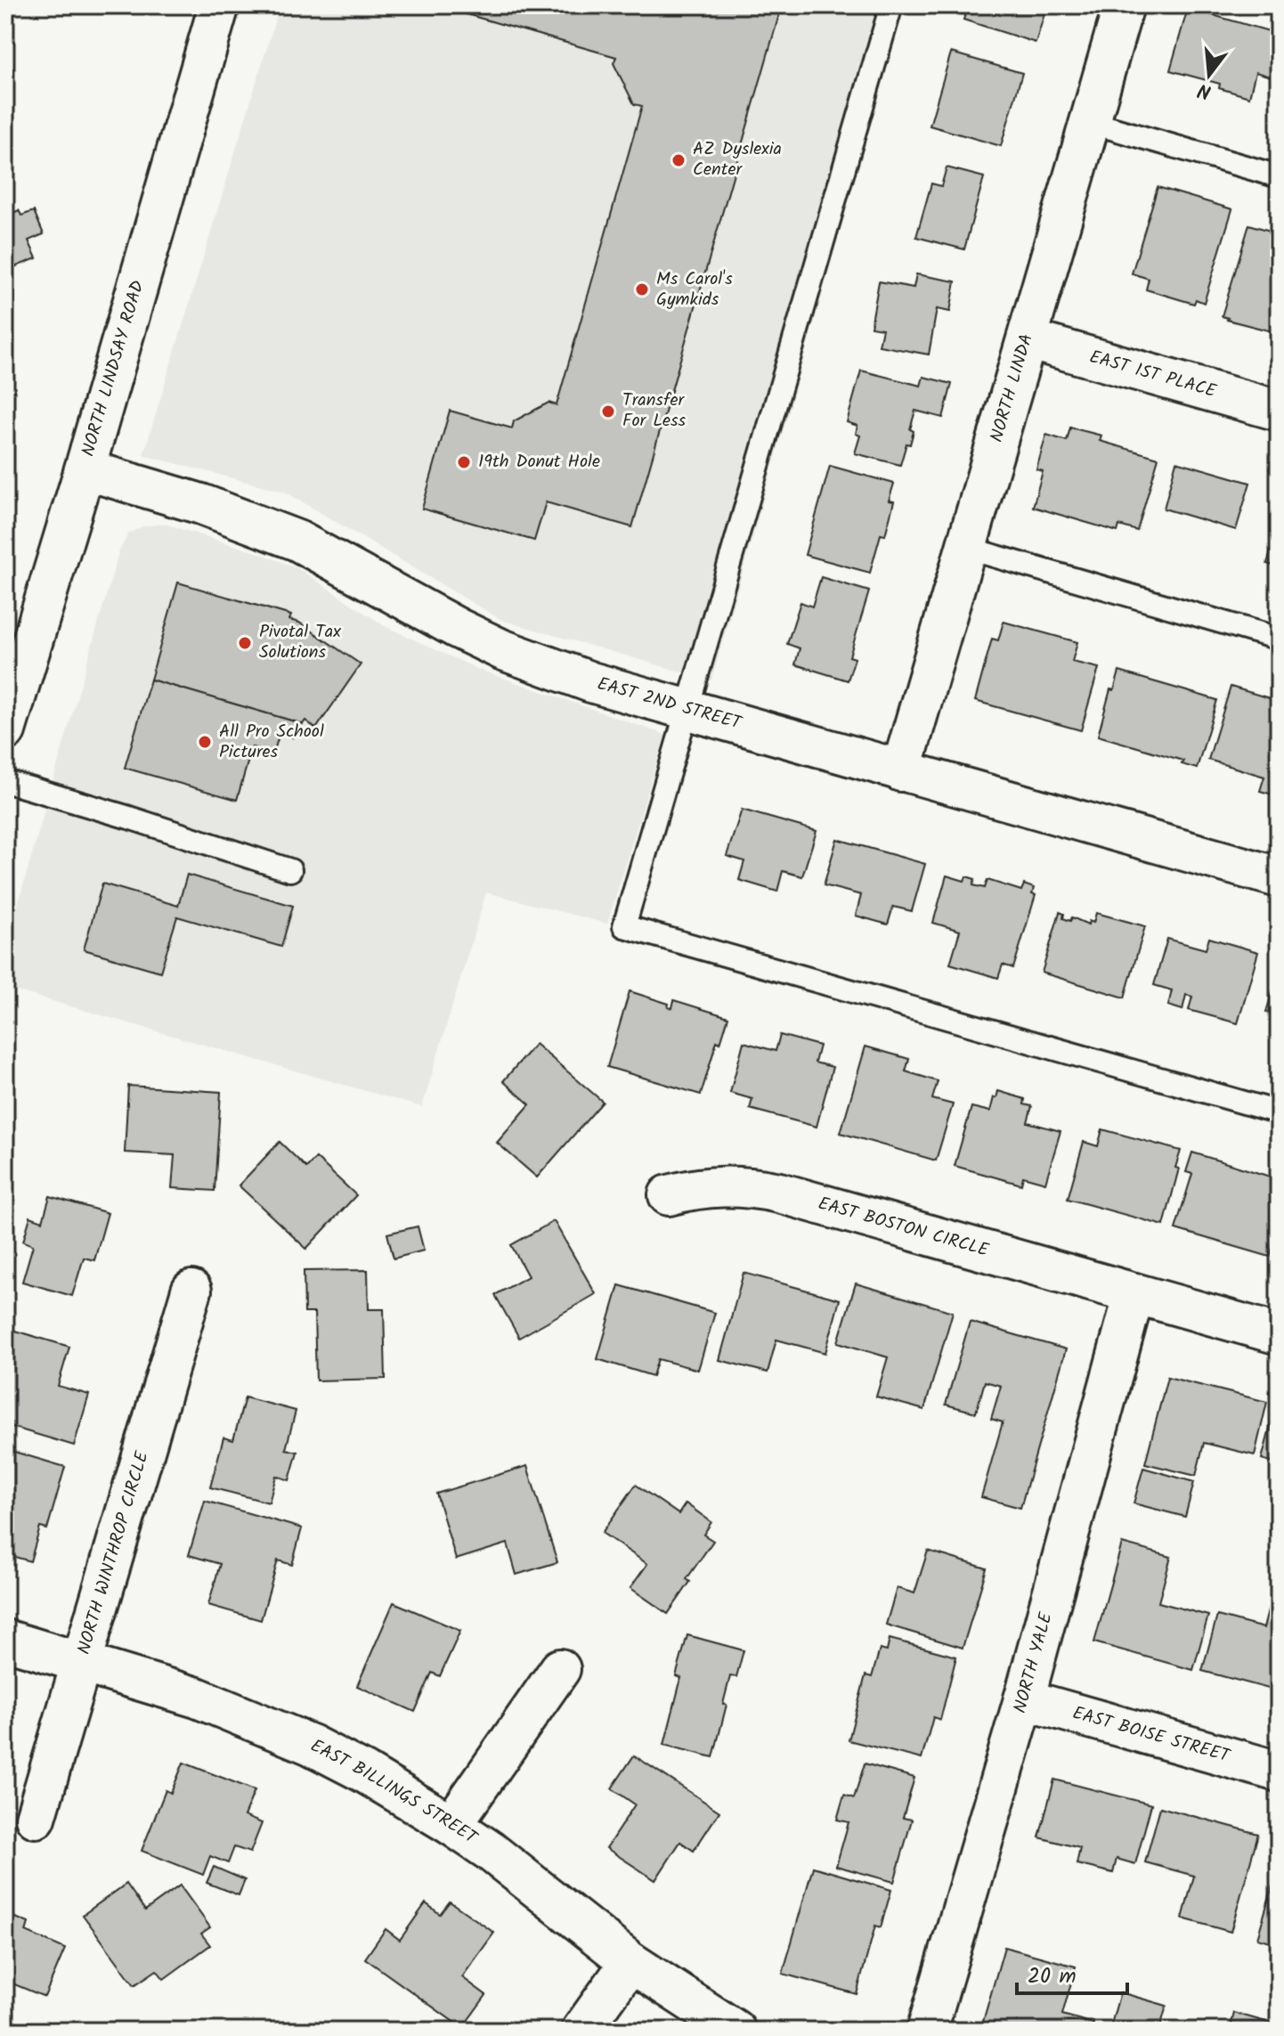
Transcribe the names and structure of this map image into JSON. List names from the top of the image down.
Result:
{
  "streets": {
    "street": [
      "NORTH LINDSAY ROAD",
      "EAST 1ST PLACE",
      "NORTH LINDA",
      "EAST 2ND STREET",
      "EAST BOSTON CIRCLE",
      "NORTH WINTHROP CIRCLE",
      "NORTH YALE",
      "EAST BOISE STREET",
      "EAST BILLINGS STREET"
    ]
  },
  "crossings": [
    ["NORTH LINDSAY ROAD", "EAST 2ND STREET"],
    ["EAST 1ST PLACE", "NORTH LINDA"],
    ["NORTH LINDA", "EAST 2ND STREET"],
    ["EAST BOSTON CIRCLE", "NORTH YALE"],
    ["NORTH WINTHROP CIRCLE", "EAST BILLINGS STREET"],
    ["NORTH YALE", "EAST BOISE STREET"]
  ],
  "places": [
    "AZ Dyslexia Center",
    "Ms Carol's Gymkids",
    "Transfer For Less",
    "19th Donut Hole",
    "Pivotal Tax Solutions",
    "All Pro School Pictures"
  ],
  "scale_bar": "20 m",
  "north": "bottom"
}
